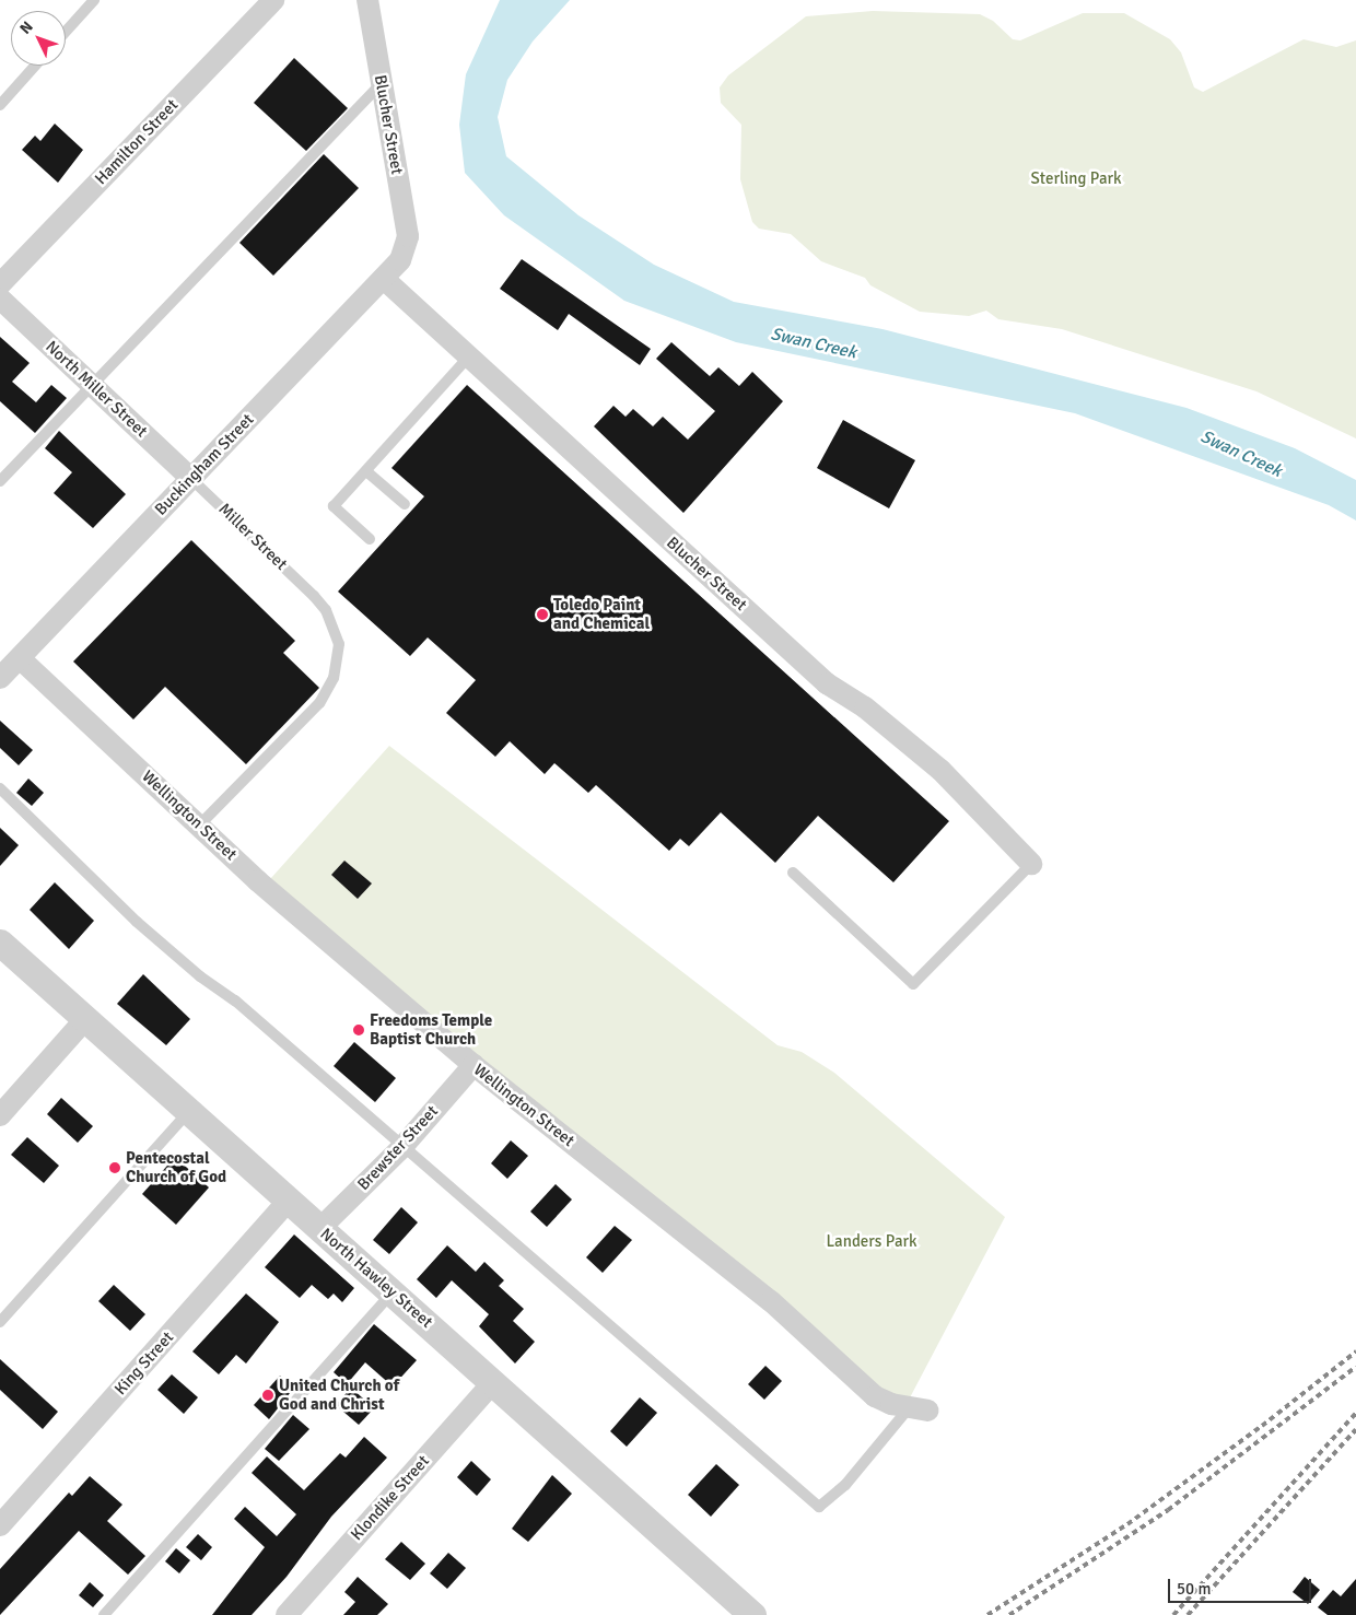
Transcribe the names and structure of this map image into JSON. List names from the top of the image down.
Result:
{
  "streets": {
    "street": [
      "Blucher Street",
      "Hamilton Street",
      "North Miller Street",
      "Buckingham Street",
      "Wellington Street",
      "Brewster Street",
      "North Hawley Street",
      "King Street",
      "Klondike Street"
    ],
    "lane": ["Miller Street"]
  },
  "crossings": [
    ["Blucher Street", "Buckingham Street"],
    ["North Miller Street", "Buckingham Street"],
    ["North Miller Street", "Miller Street"],
    ["Buckingham Street", "Miller Street"],
    ["Buckingham Street", "Wellington Street"],
    ["Miller Street", "Wellington Street"],
    ["Wellington Street", "Brewster Street"],
    ["Brewster Street", "North Hawley Street"],
    ["North Hawley Street", "King Street"],
    ["North Hawley Street", "Klondike Street"]
  ],
  "water": ["Swan Creek"],
  "parks": ["Sterling Park", "Landers Park"],
  "places": [
    "Toledo Paint and Chemical",
    "Freedoms Temple Baptist Church",
    "Pentecostal Church of God",
    "United Church of God and Christ"
  ],
  "scale_bar": "50 m",
  "north": "top left"
}
